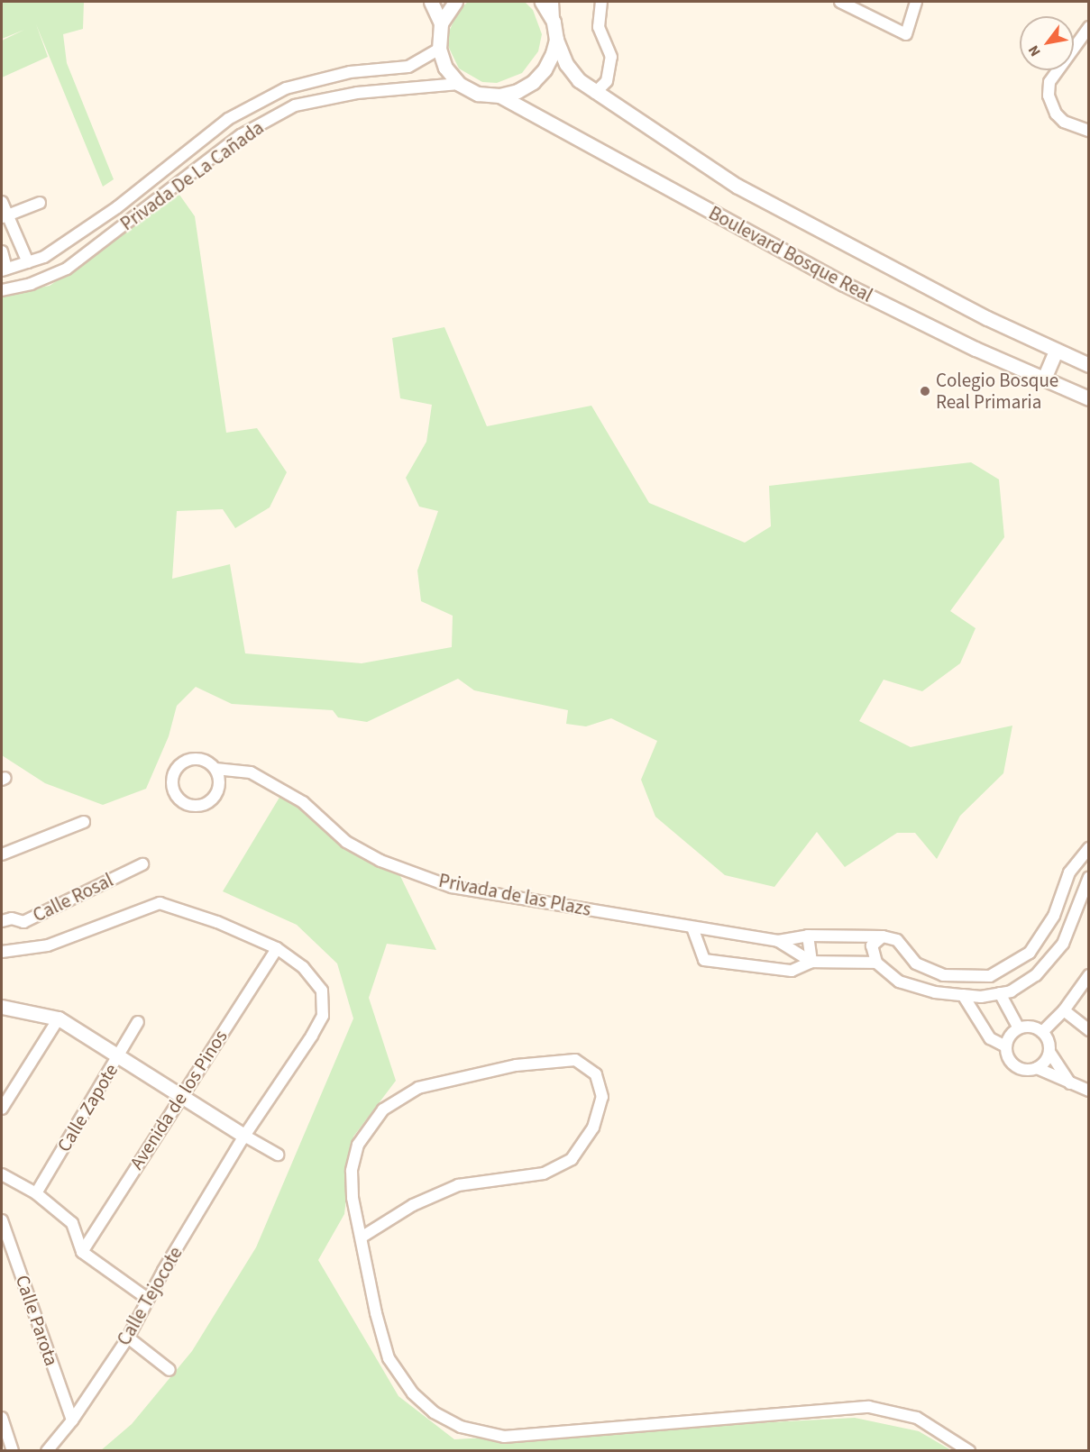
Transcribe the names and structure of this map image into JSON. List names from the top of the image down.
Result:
{
  "streets": {
    "street": [
      "Privada De La Cañada",
      "Boulevard Bosque Real",
      "Privada de las Plazs",
      "Calle Rosal",
      "Avenida de los Pinos",
      "Calle Zapote",
      "Calle Tejocote",
      "Calle Parota"
    ]
  },
  "crossings": [
    ["Avenida de los Pinos", "Calle Tejocote"],
    ["Calle Tejocote", "Calle Parota"]
  ],
  "places": ["Colegio Bosque Real Primaria"],
  "north": "bottom left"
}
